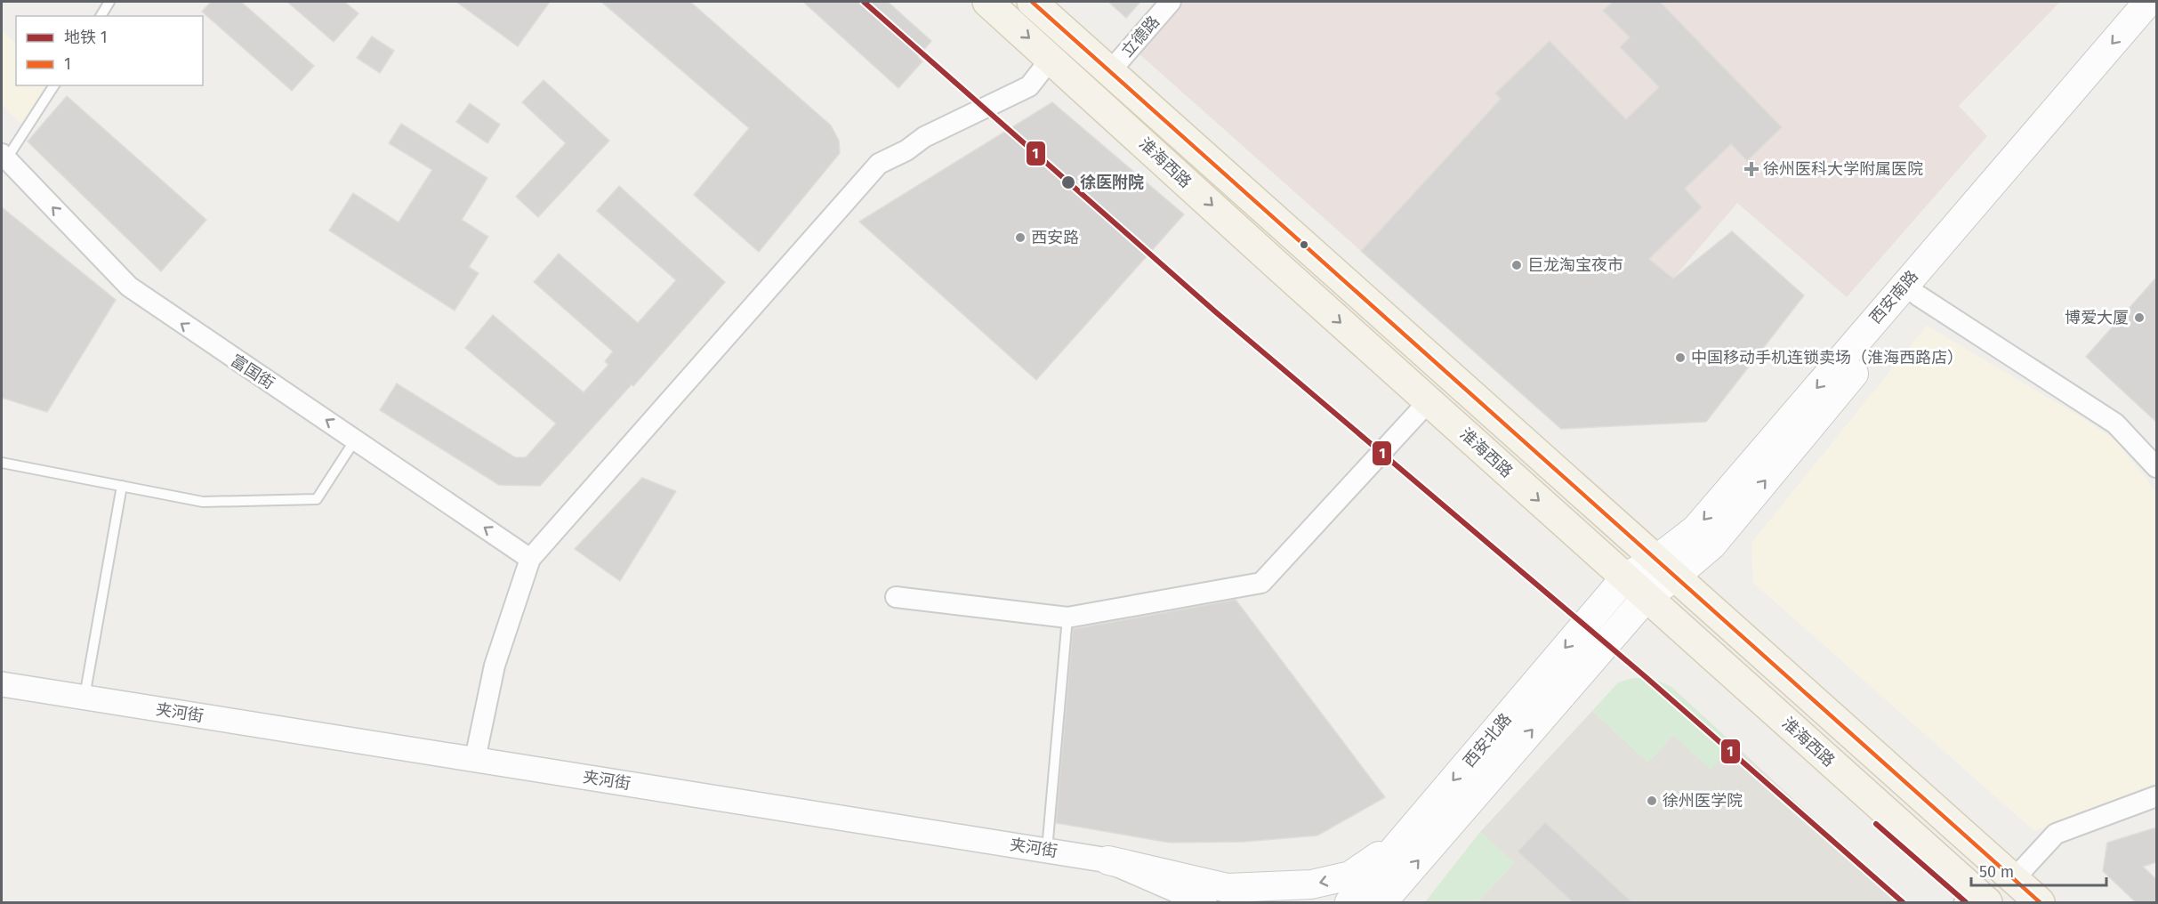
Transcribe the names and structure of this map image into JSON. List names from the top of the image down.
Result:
{
  "streets": {
    "main road": ["淮海西路", "西安南路", "西安北路"],
    "street": ["立德路", "富国街", "夹河街"]
  },
  "crossings": [
    ["立德路", "淮海西路"],
    ["淮海西路", "西安南路"],
    ["淮海西路", "西安北路"],
    ["西安南路", "西安北路"]
  ],
  "one_way": ["富国街"],
  "places": {
    "health": ["徐州医科大学附属医院"],
    "other": [
      "徐医附院",
      "西安路",
      "巨龙淘宝夜市",
      "博爱大厦",
      "中国移动手机连锁卖场（淮海西路店）",
      "徐州医学院"
    ]
  },
  "lines": ["metro line 1", "transit line 1"],
  "legend": ["地铁 1", "1"],
  "scale_bar": "50 m"
}
